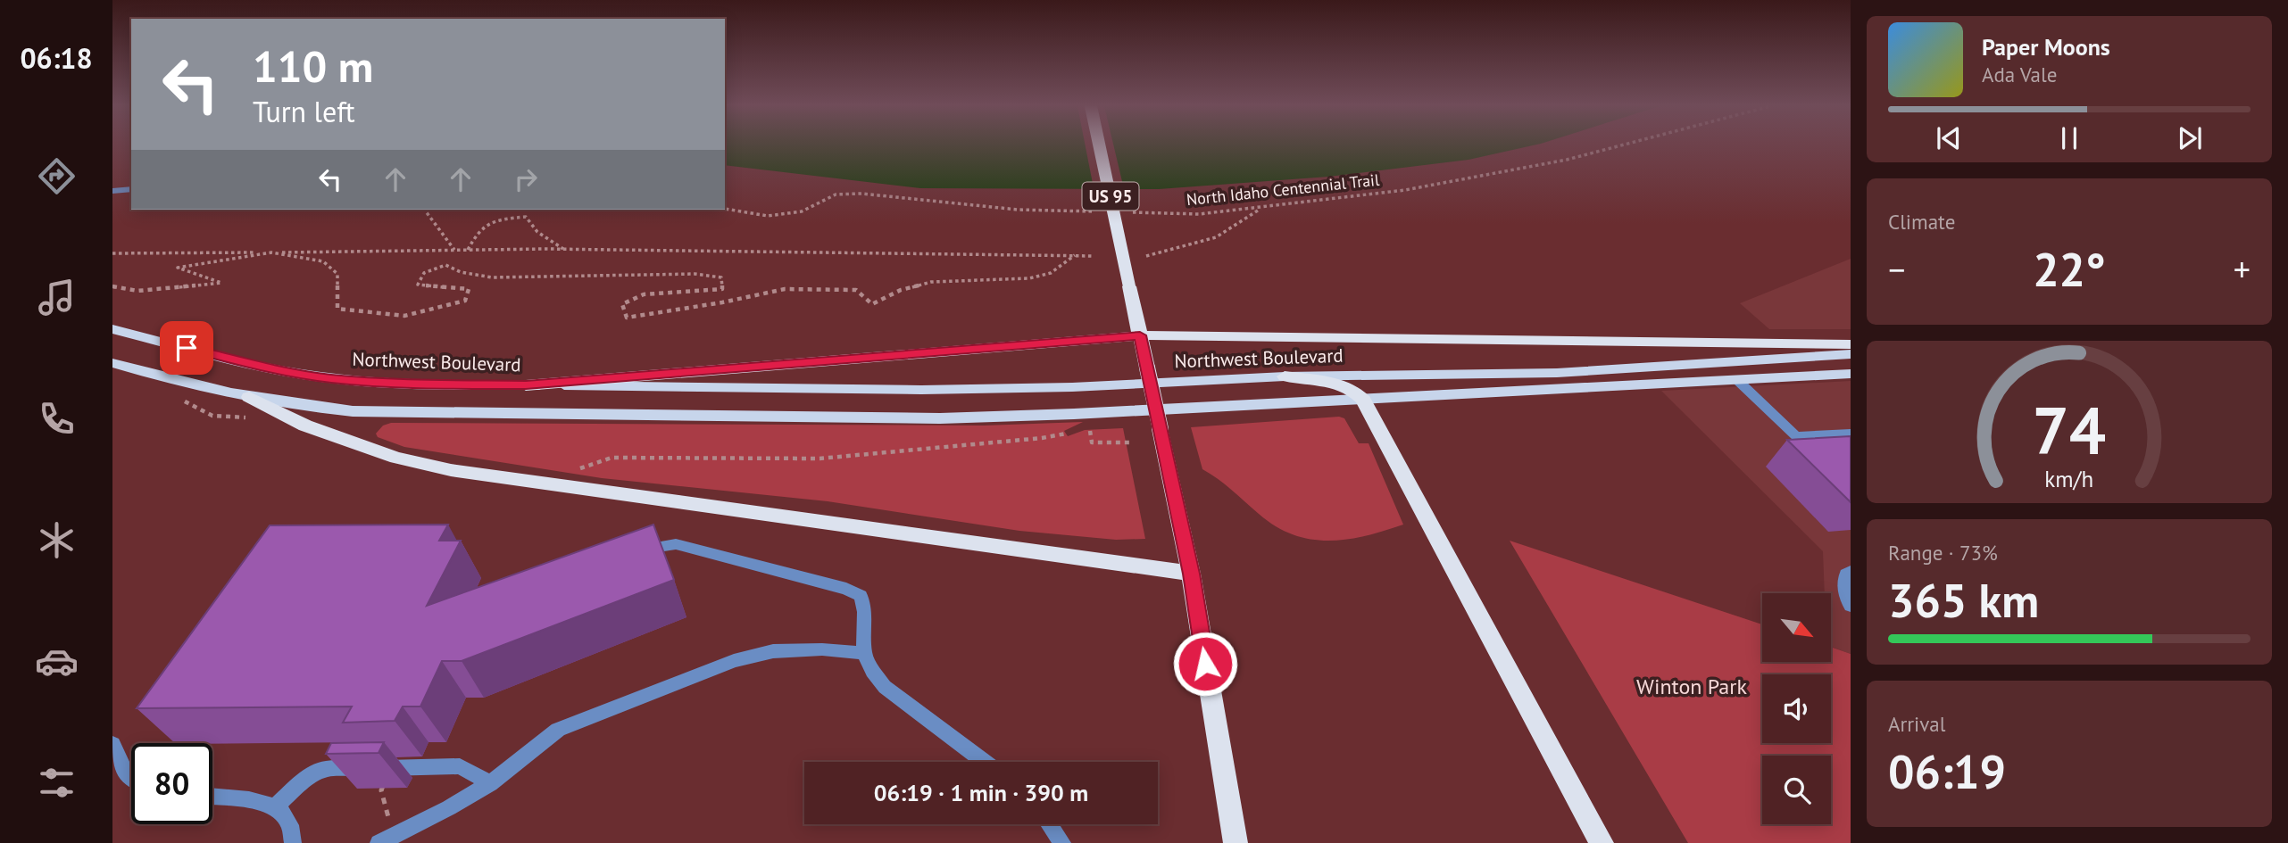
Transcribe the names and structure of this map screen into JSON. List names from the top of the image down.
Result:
{
  "streets": {
    "highway": ["US 95"],
    "main road": ["Northwest Boulevard"],
    "path": ["North Idaho Centennial Trail"]
  },
  "parks": ["Winton Park"],
  "north": "bottom right",
  "page": {
    "tabs": "06:18",
    "turn": ["110 m", "Turn left"],
    "song": ["Paper Moons", "Ada Vale"],
    "tile": [
      "Climate",
      ["Range · 73%", "365 km"],
      ["Arrival", "06:19"]
    ],
    "heat": ["−", "22°", "+"],
    "limit": "80",
    "trip": "06:19 · 1 min · 390 m",
    "gauge": ["74", "km/h"]
  }
}
